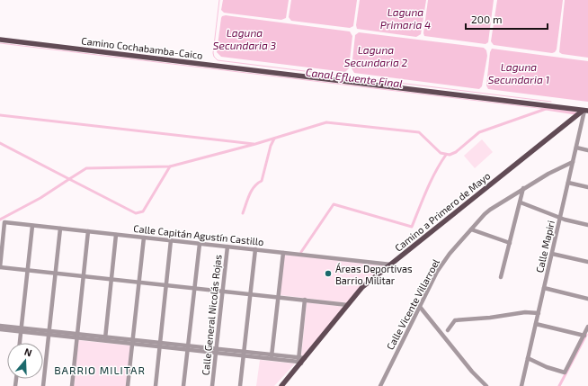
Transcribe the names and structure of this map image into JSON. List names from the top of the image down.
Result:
{
  "streets": {
    "main road": ["Camino Cochabamba-Caico", "Camino a Primero de Mayo"],
    "street": [
      "Calle Capitán Agustín Castillo",
      "Calle Mapiri",
      "Calle Vicente Villarroel",
      "Calle General Nicolás Rojas"
    ]
  },
  "crossings": [
    ["Camino Cochabamba-Caico", "Camino a Primero de Mayo"],
    ["Camino Cochabamba-Caico", "Calle Mapiri"],
    ["Camino a Primero de Mayo", "Calle Capitán Agustín Castillo"],
    ["Camino a Primero de Mayo", "Calle Mapiri"],
    ["Calle Capitán Agustín Castillo", "Calle General Nicolás Rojas"],
    ["Calle Mapiri", "Calle Vicente Villarroel"]
  ],
  "districts": ["BARRIO MILITAR"],
  "water": [
    "Laguna Primaria 4",
    "Laguna Secundaria 3",
    "Laguna Secundaria 2",
    "Laguna Secundaria 1",
    "Canal Efluente Final"
  ],
  "places": ["Áreas Deportivas Barrio Militar"],
  "scale_bar": "200 m",
  "north": "top"
}
